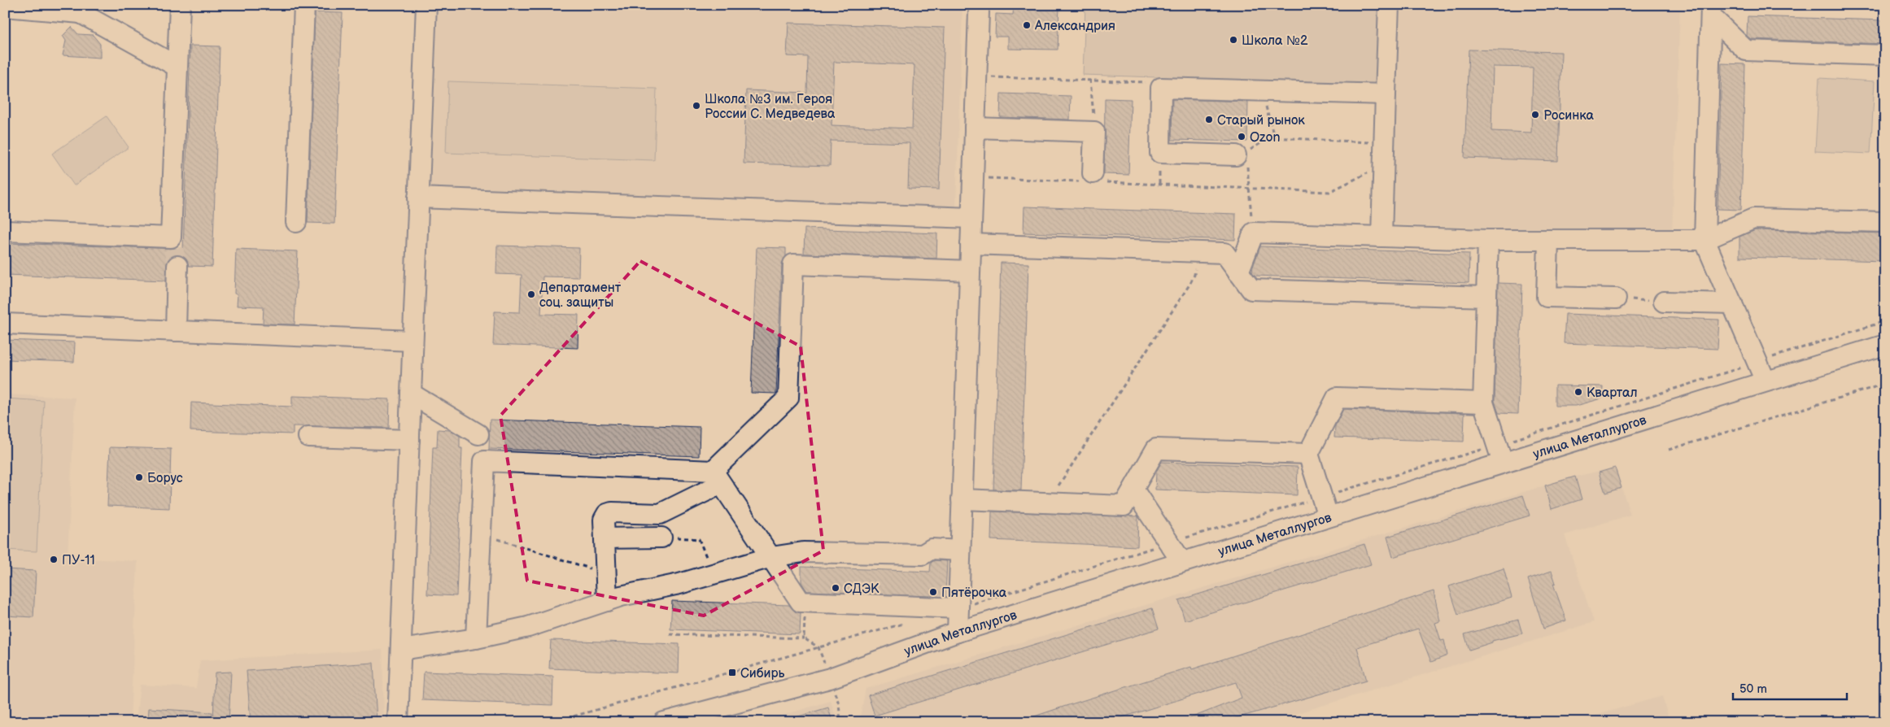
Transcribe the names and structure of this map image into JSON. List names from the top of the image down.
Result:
{
  "streets": {
    "street": ["улица Металлургов"]
  },
  "places": {
    "other": [
      "Александрия",
      "Школа №2",
      "Школа №3 им. Героя России С. Медведева",
      "Росинка",
      "Старый рынок",
      "Ozon",
      "Департамент соц. защиты",
      "Квартал",
      "Борус",
      "ПУ-11",
      "СДЭК",
      "Пятёрочка"
    ],
    "transit": ["Сибирь"]
  },
  "scale_bar": "50 m"
}
